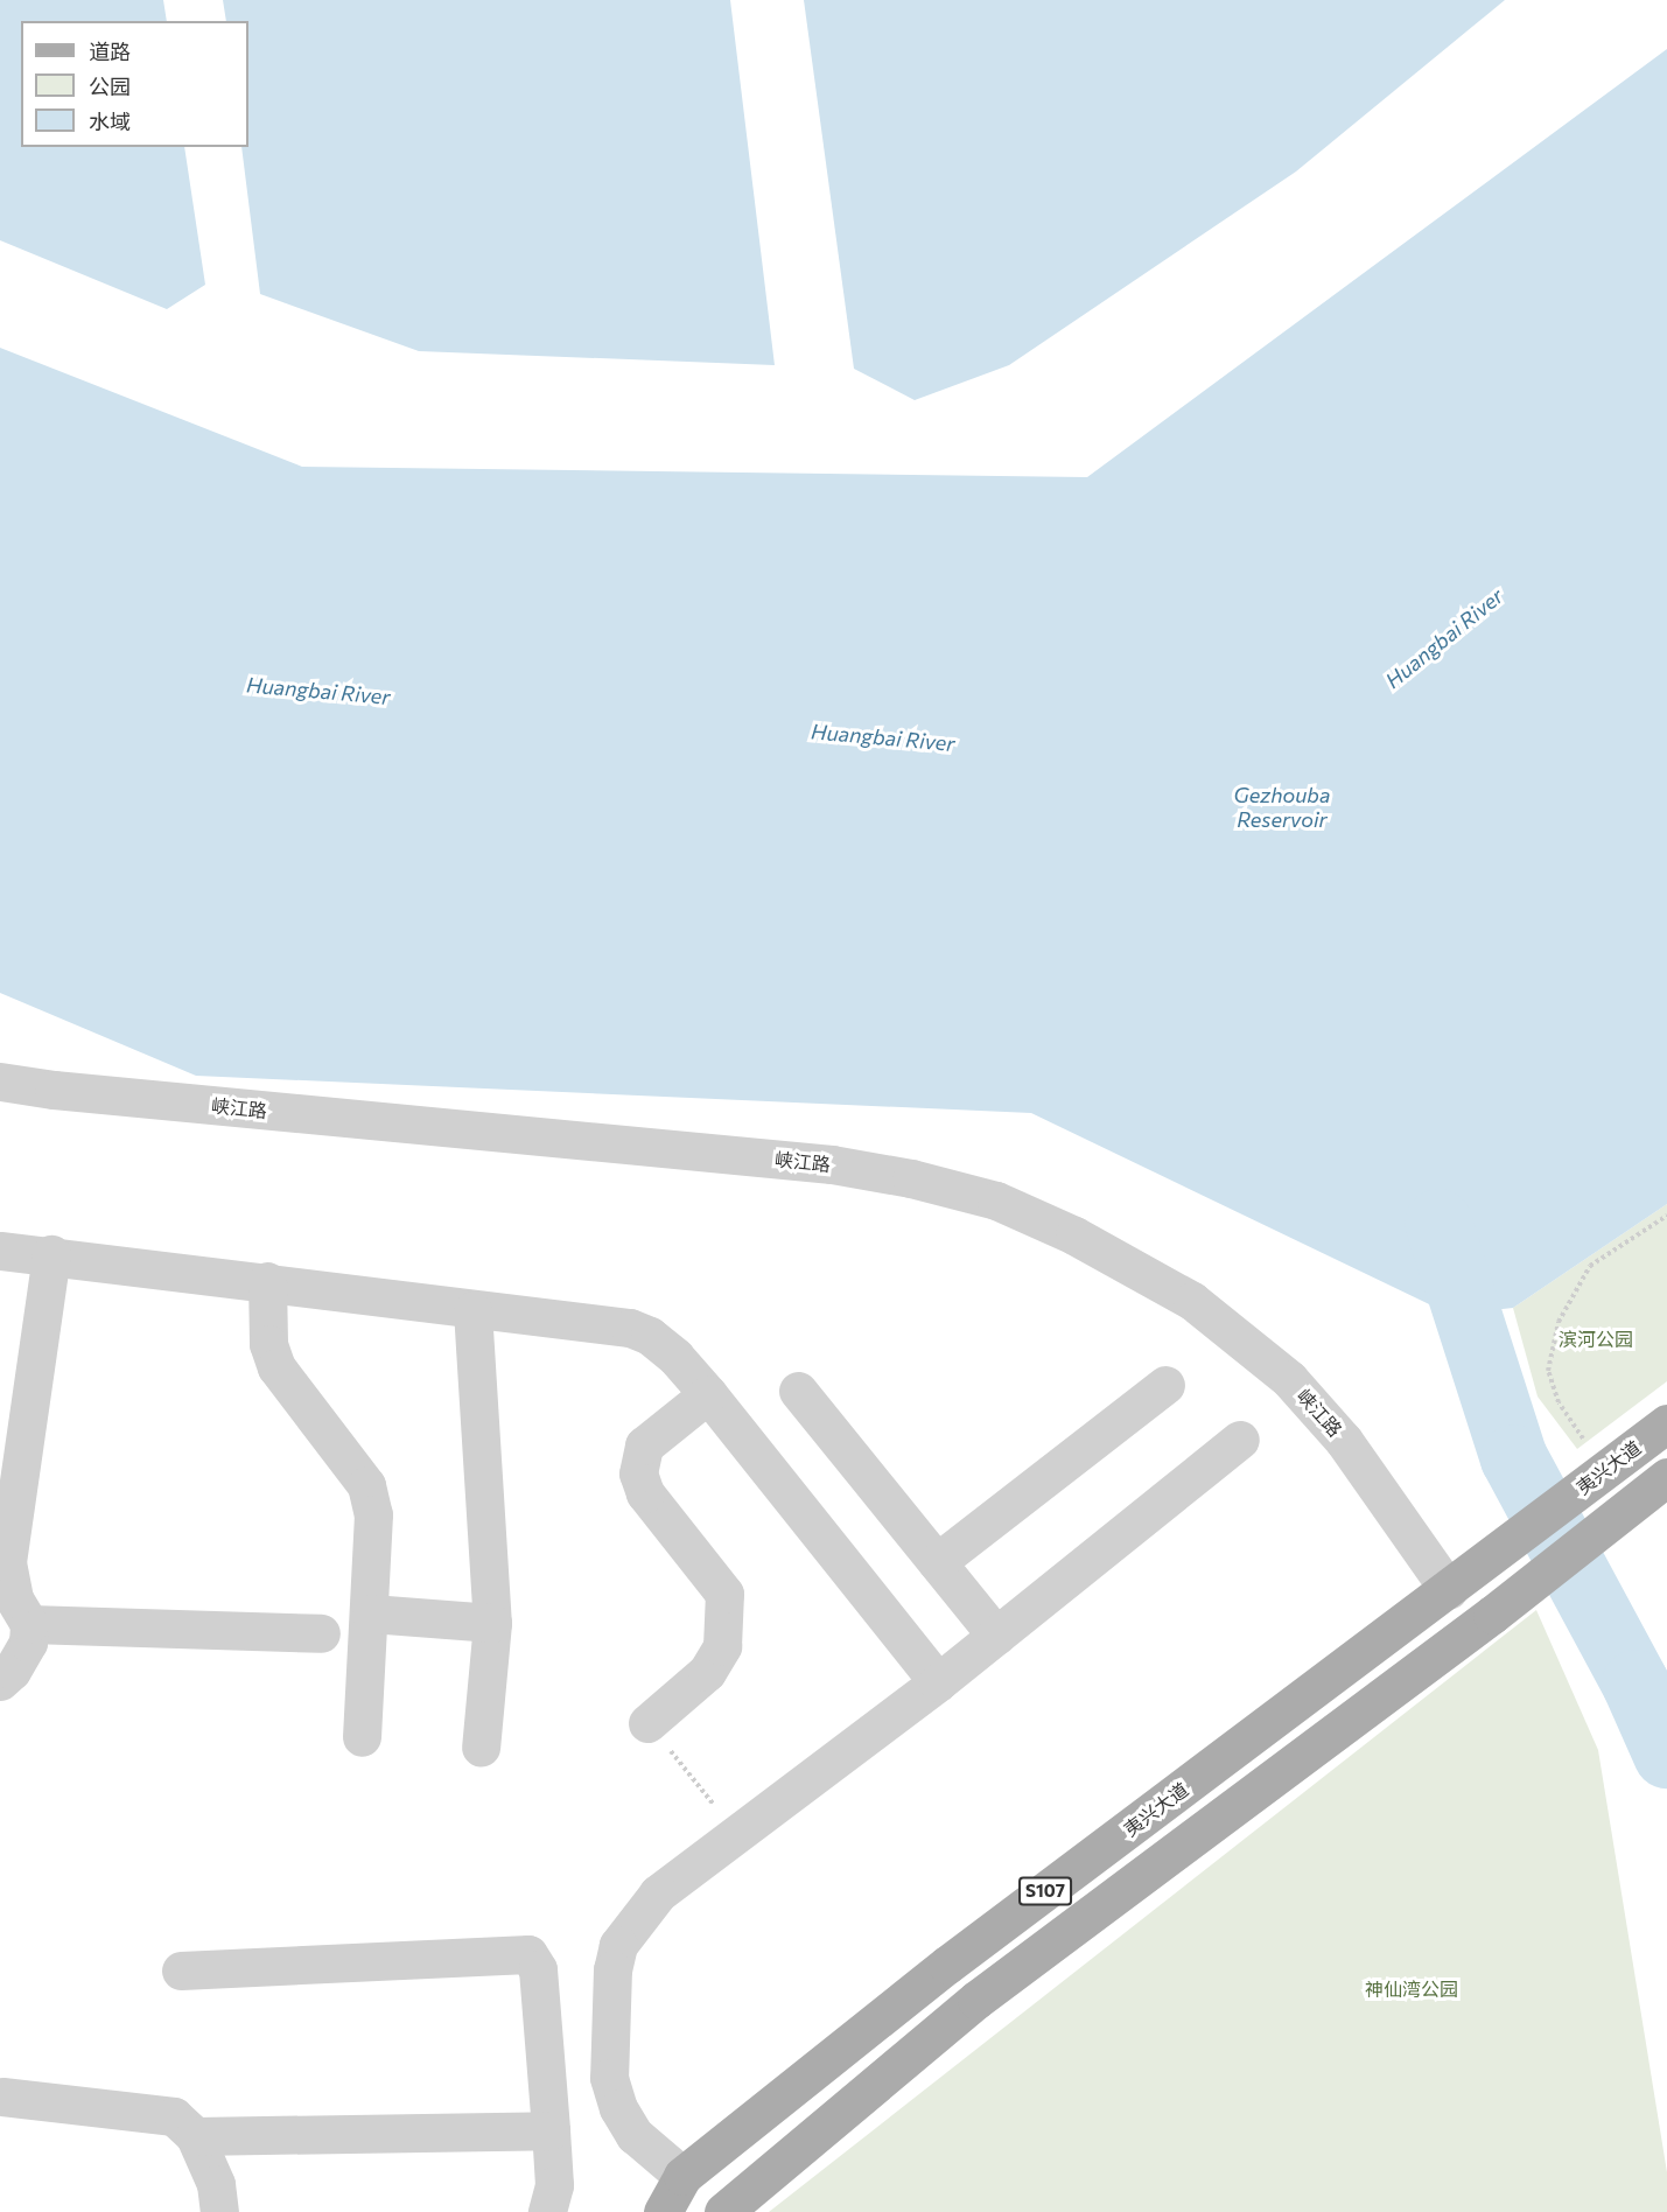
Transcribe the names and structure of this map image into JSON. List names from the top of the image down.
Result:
{
  "streets": {
    "main road": ["夷兴大道", "S107"],
    "street": ["峡江路"]
  },
  "crossings": [
    ["峡江路", "夷兴大道"]
  ],
  "water": ["Huangbai River", "Gezhouba Reservoir"],
  "parks": ["滨河公园", "神仙湾公园"],
  "legend": ["道路", "公园", "水域"]
}
